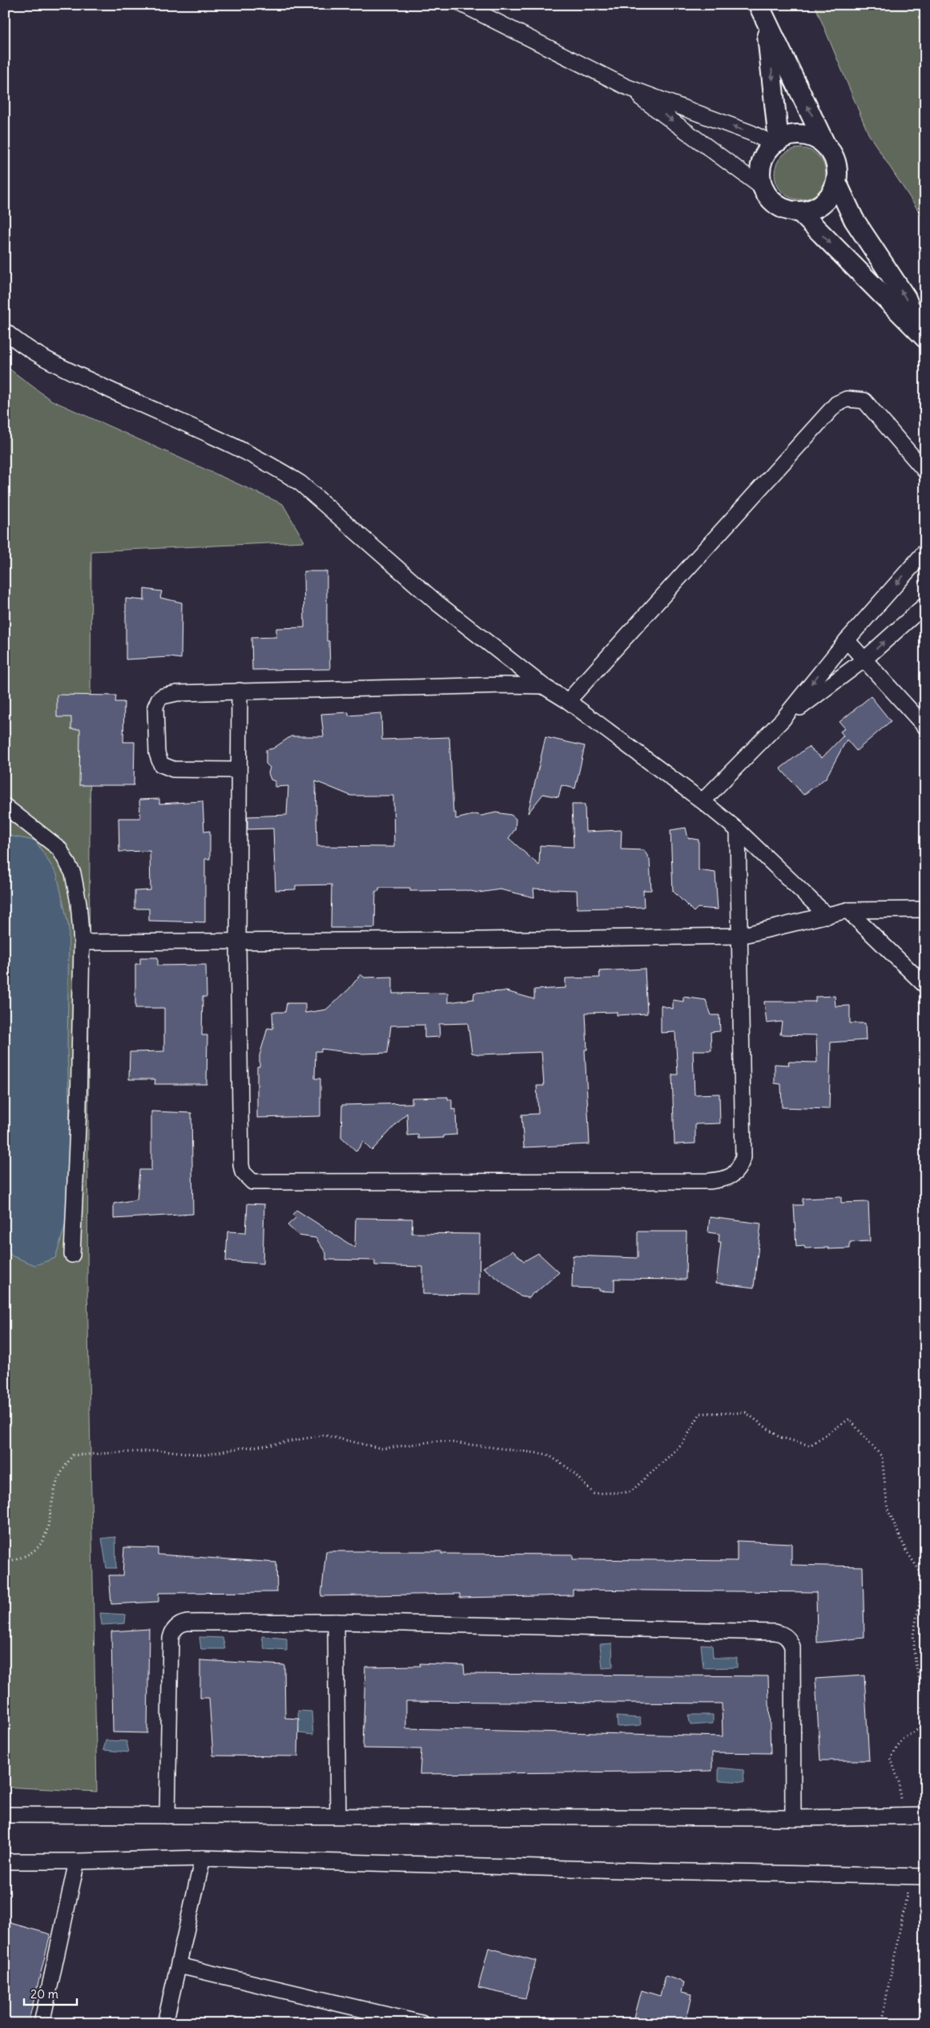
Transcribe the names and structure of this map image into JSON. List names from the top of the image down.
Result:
{
  "scale_bar": "20 m"
}
